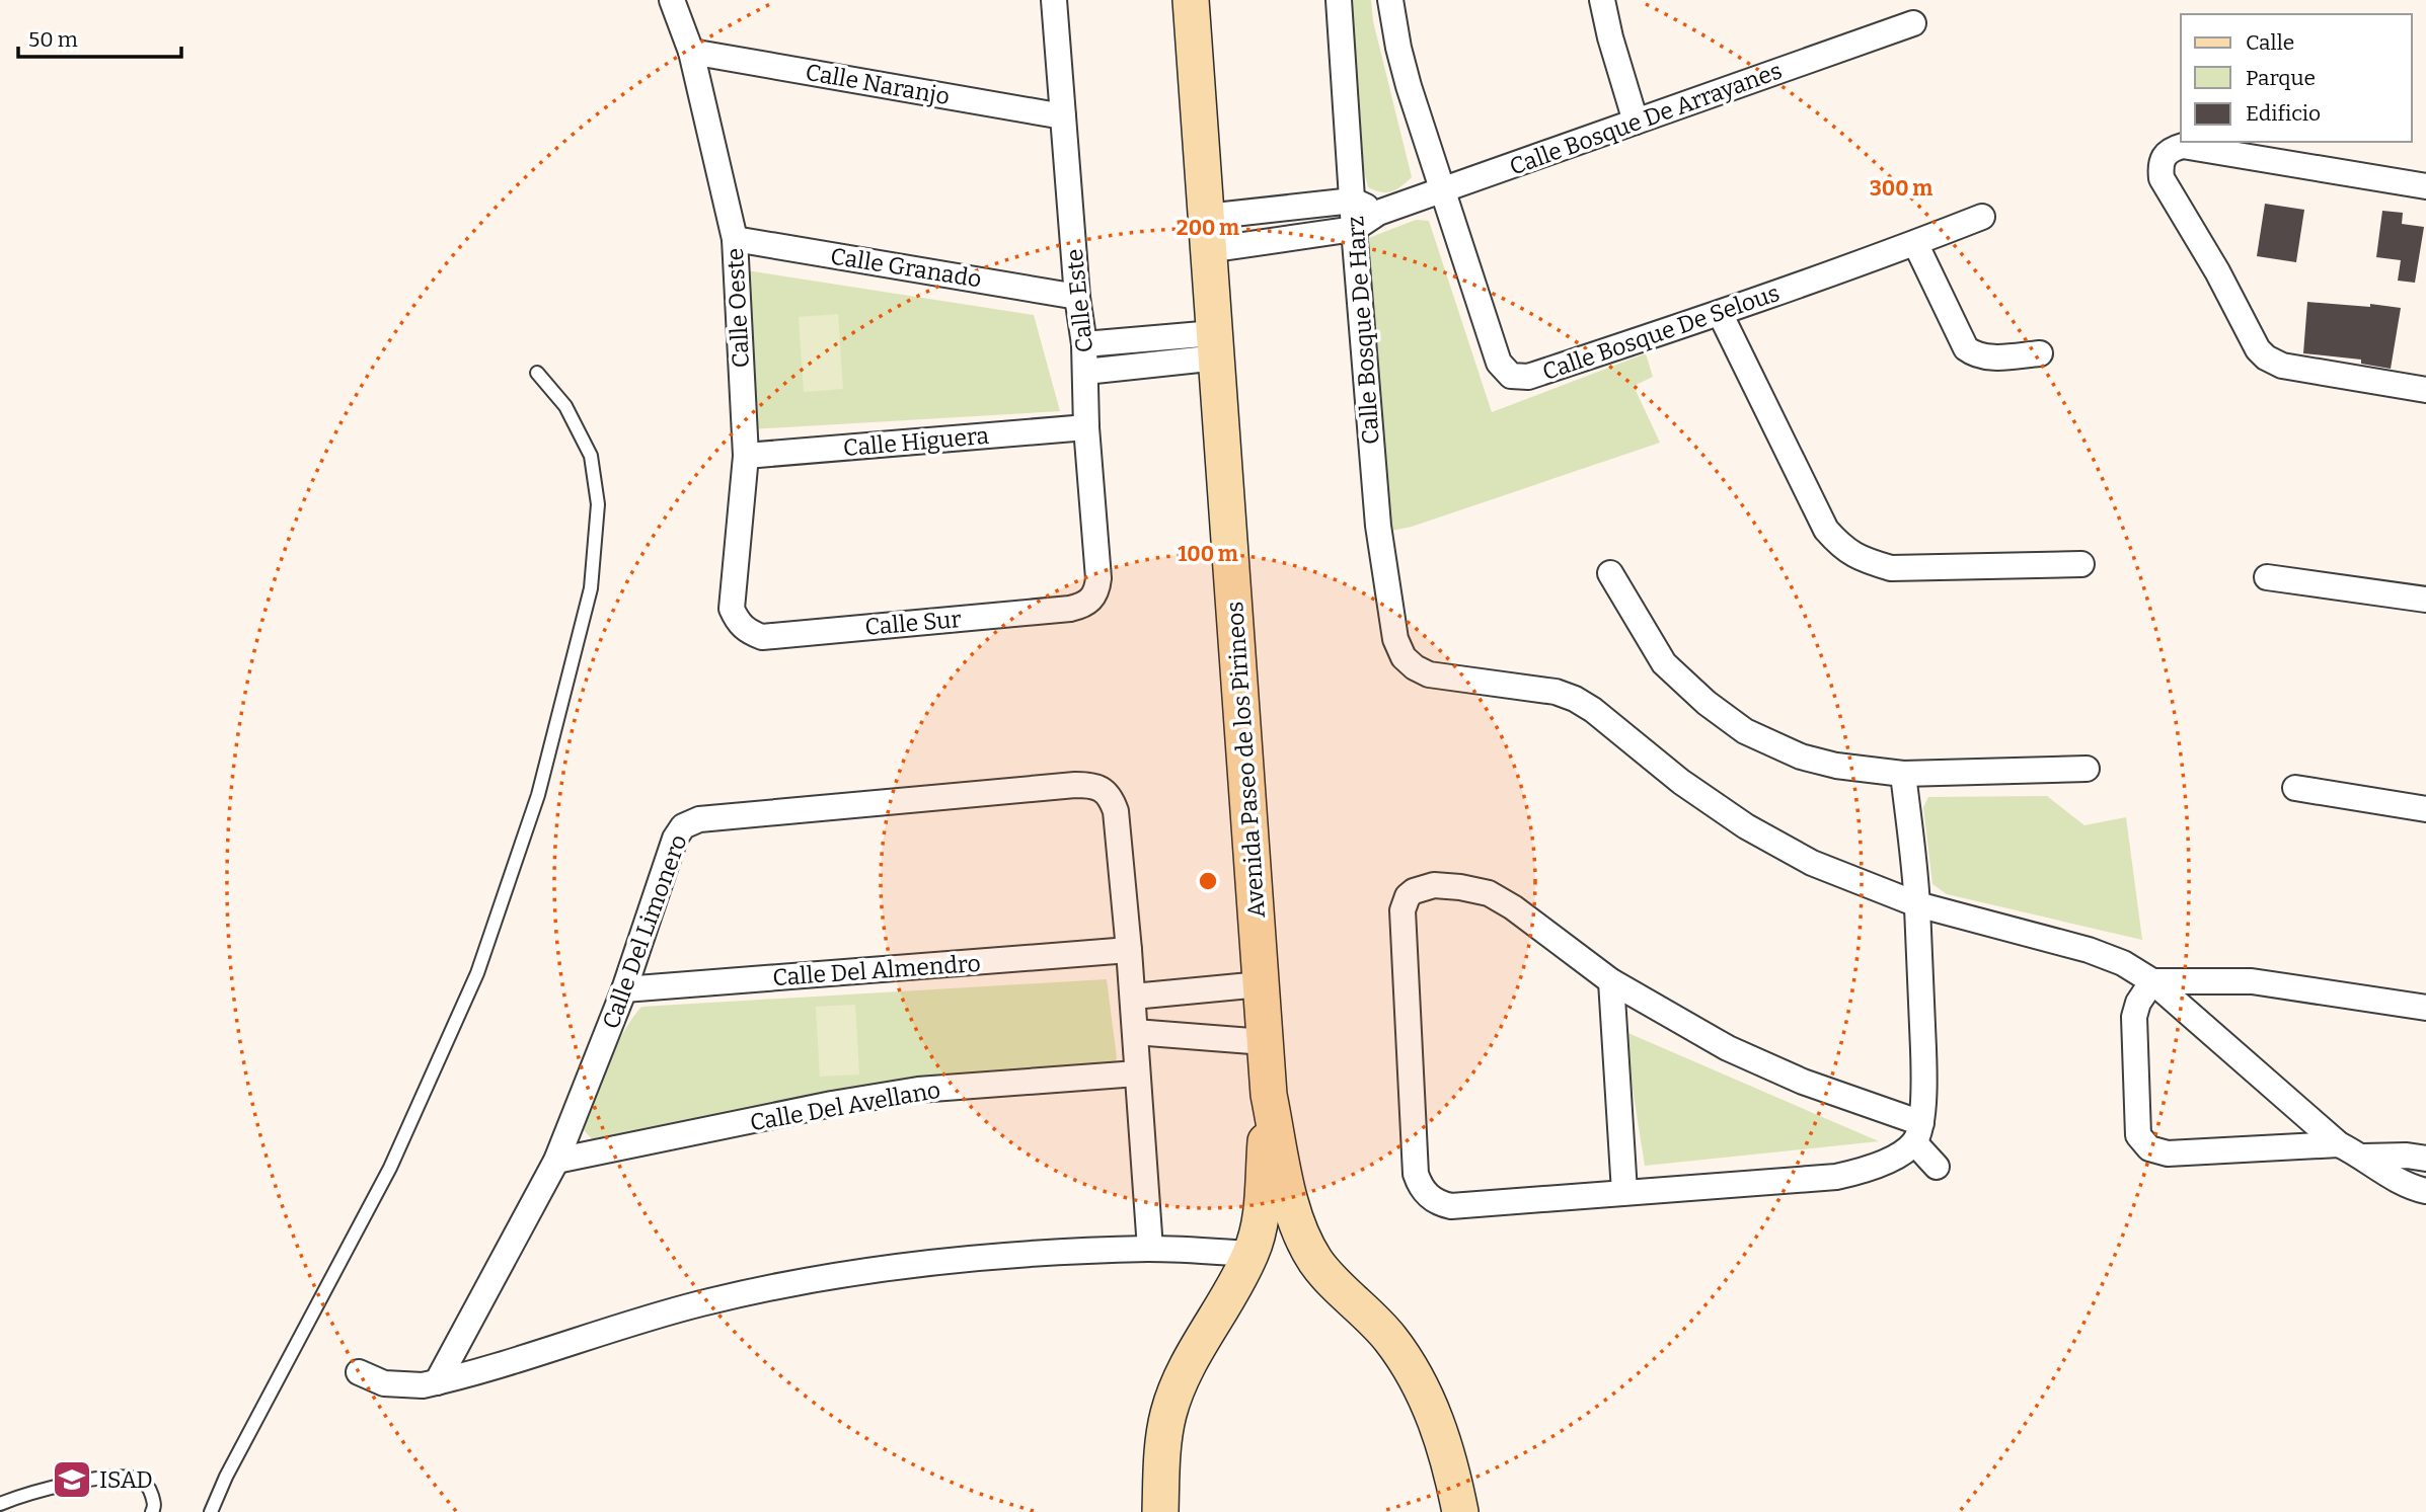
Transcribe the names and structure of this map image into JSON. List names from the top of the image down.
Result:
{
  "streets": {
    "street": [
      "Calle Naranjo",
      "Calle Bosque De Arrayanes",
      "Calle Granado",
      "Calle Este",
      "Calle Oeste",
      "Calle Bosque De Harz",
      "Calle Bosque De Selous",
      "Calle Higuera",
      "Calle Sur",
      "Avenida Paseo de los Pirineos",
      "Calle Del Limonero",
      "Calle Del Almendro",
      "Calle Del Avellano"
    ]
  },
  "crossings": [
    ["Calle Naranjo", "Calle Este"],
    ["Calle Naranjo", "Calle Oeste"],
    ["Calle Bosque De Arrayanes", "Calle Bosque De Harz"],
    ["Calle Bosque De Arrayanes", "Calle Bosque De Selous"],
    ["Calle Bosque De Arrayanes", "Avenida Paseo de los Pirineos"],
    ["Calle Granado", "Calle Este"],
    ["Calle Granado", "Calle Oeste"],
    ["Calle Este", "Calle Higuera"],
    ["Calle Este", "Calle Sur"],
    ["Calle Oeste", "Calle Higuera"],
    ["Calle Oeste", "Calle Sur"],
    ["Calle Del Limonero", "Calle Del Almendro"],
    ["Calle Del Limonero", "Calle Del Avellano"]
  ],
  "places": {
    "school or university": ["ISAD"]
  },
  "legend": ["Calle", "Parque", "Edificio"],
  "scale_bar": "50 m",
  "rings": ["300 m", "200 m", "100 m"]
}
